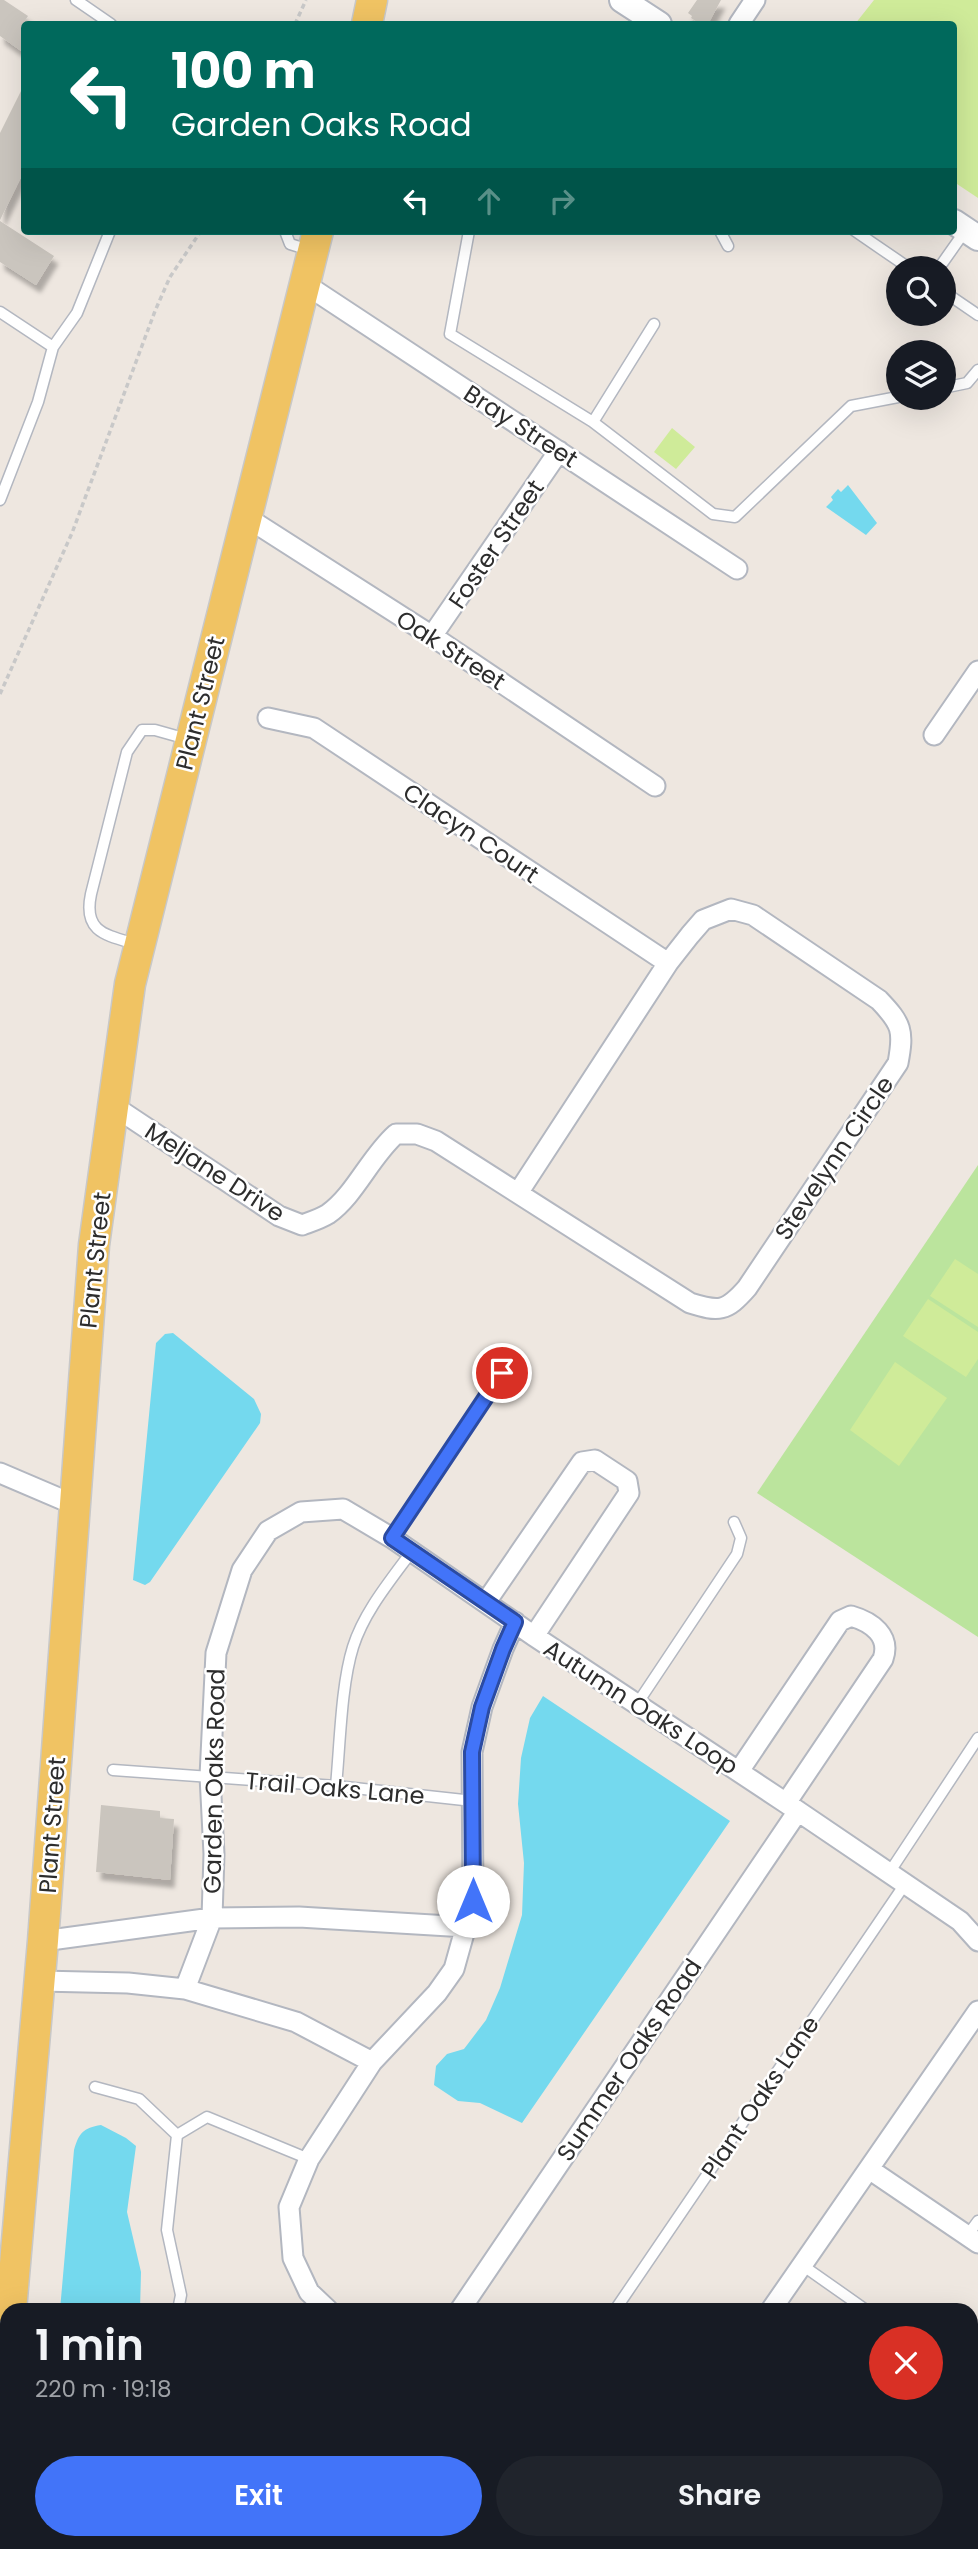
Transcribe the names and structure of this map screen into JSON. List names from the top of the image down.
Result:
{
  "streets": {
    "main road": ["Plant Street"],
    "street": [
      "Bray Street",
      "Foster Street",
      "Oak Street",
      "Clacyn Court",
      "Stevelynn Circle",
      "Meljane Drive",
      "Autumn Oaks Loop",
      "Garden Oaks Road",
      "Summer Oaks Road"
    ],
    "lane": ["Trail Oaks Lane", "Plant Oaks Lane"]
  },
  "crossings": [
    ["Bray Street", "Foster Street"],
    ["Bray Street", "Plant Street"],
    ["Foster Street", "Oak Street"],
    ["Oak Street", "Plant Street"],
    ["Plant Street", "Meljane Drive"],
    ["Clacyn Court", "Stevelynn Circle"],
    ["Stevelynn Circle", "Meljane Drive"],
    ["Autumn Oaks Loop", "Garden Oaks Road"],
    ["Autumn Oaks Loop", "Trail Oaks Lane"],
    ["Autumn Oaks Loop", "Summer Oaks Road"],
    ["Autumn Oaks Loop", "Plant Oaks Lane"],
    ["Garden Oaks Road", "Trail Oaks Lane"]
  ],
  "page": {
    "turn": ["100 m", "Garden Oaks Road"],
    "heading": ["1 min", "220 m · 19:18"],
    "buttons": ["Exit", "Share"]
  }
}
